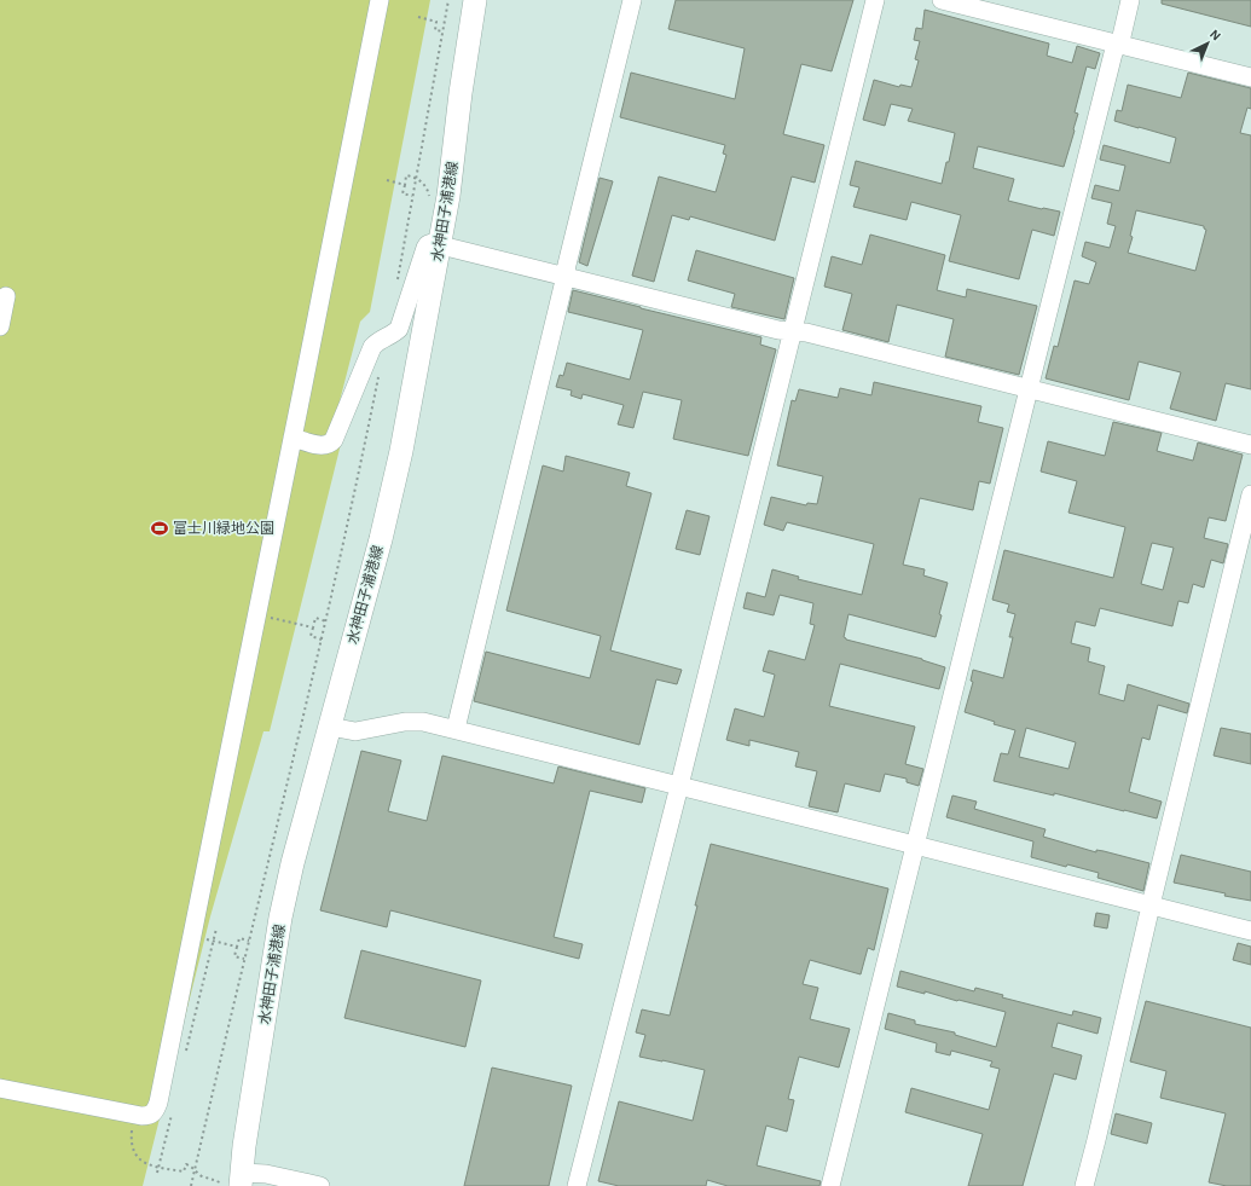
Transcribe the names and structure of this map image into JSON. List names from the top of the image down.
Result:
{
  "streets": {
    "main road": ["水神田子浦港線"]
  },
  "places": {
    "sports": ["富士川緑地公園"]
  },
  "north": "top right"
}
